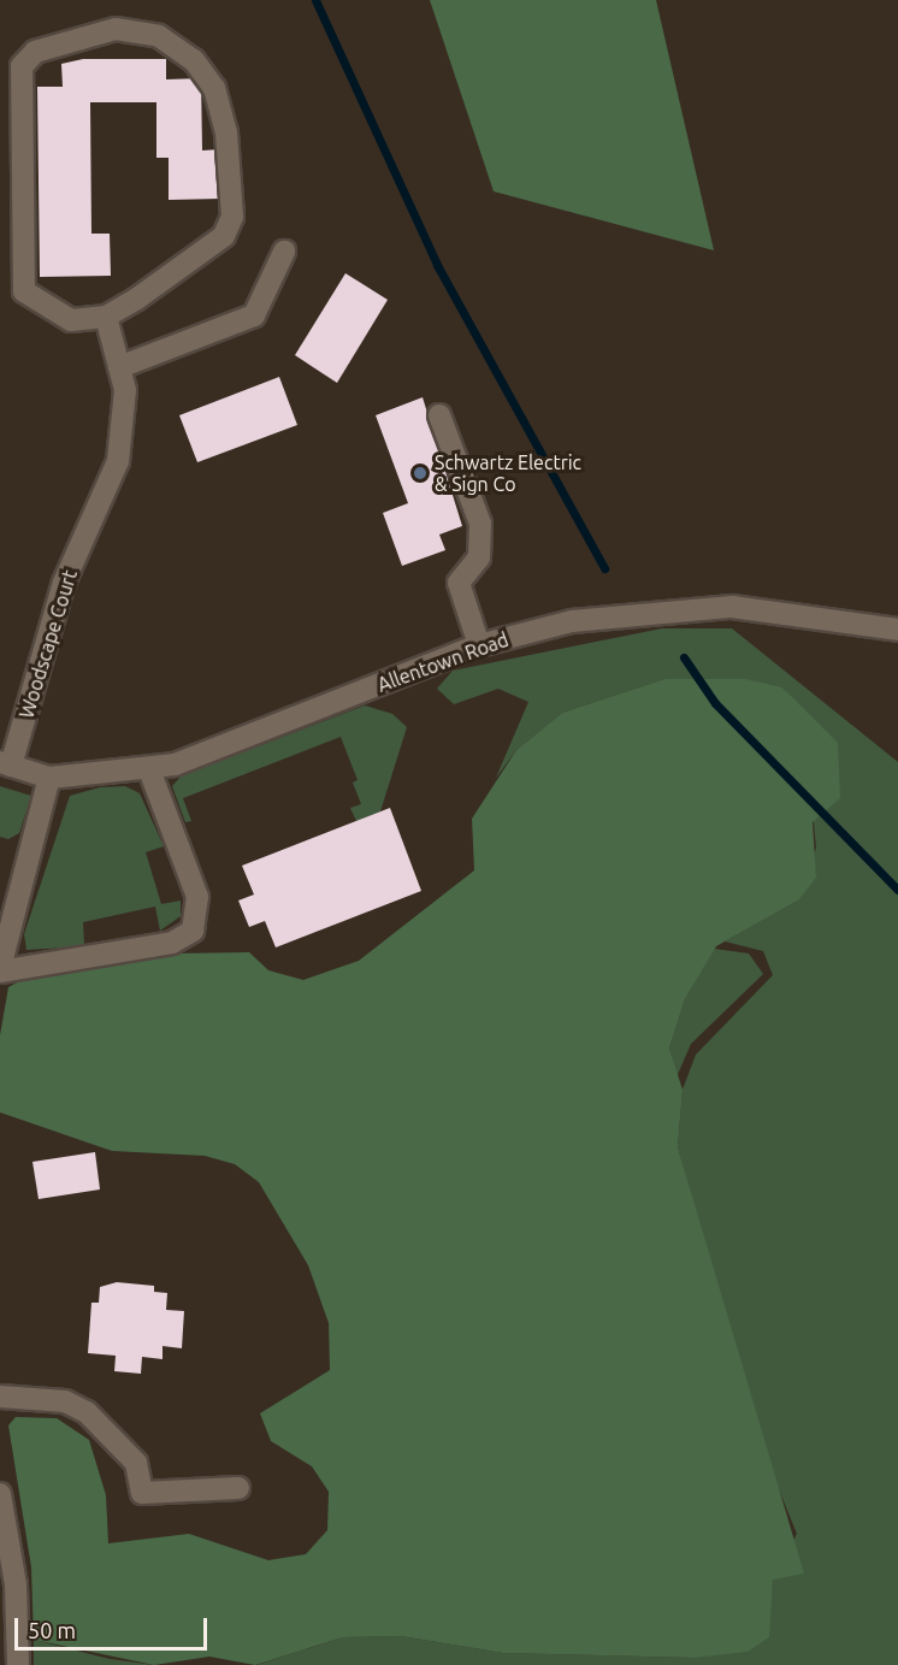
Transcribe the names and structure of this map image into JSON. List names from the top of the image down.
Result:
{
  "streets": {
    "street": ["Woodscape Court", "Allentown Road"]
  },
  "crossings": [
    ["Woodscape Court", "Allentown Road"]
  ],
  "places": ["Schwartz Electric & Sign Co"],
  "scale_bar": "50 m"
}
